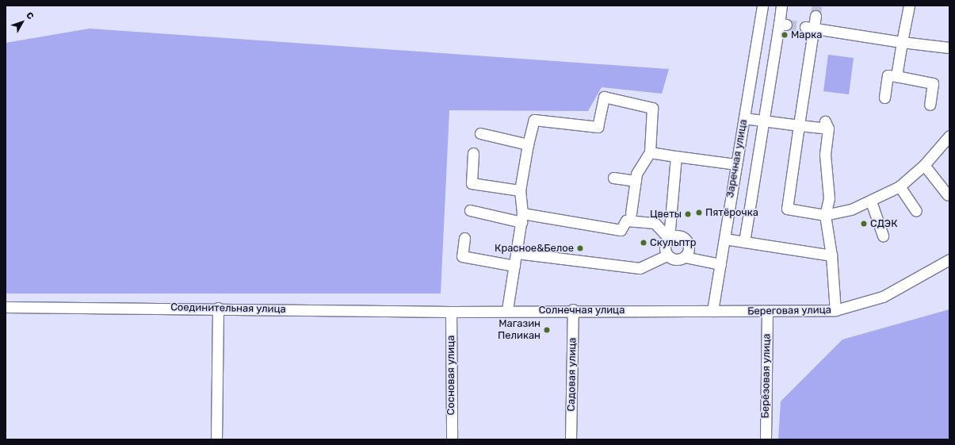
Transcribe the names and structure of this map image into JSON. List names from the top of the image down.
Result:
{
  "streets": {
    "street": [
      "Заречная улица",
      "Соединительная улица",
      "Солнечная улица",
      "Береговая улица",
      "Садовая улица",
      "Сосновая улица",
      "Берёзовая улица"
    ]
  },
  "crossings": [
    ["Заречная улица", "Солнечная улица"],
    ["Заречная улица", "Береговая улица"],
    ["Соединительная улица", "Солнечная улица"],
    ["Соединительная улица", "Сосновая улица"],
    ["Солнечная улица", "Береговая улица"],
    ["Солнечная улица", "Садовая улица"],
    ["Солнечная улица", "Сосновая улица"],
    ["Береговая улица", "Берёзовая улица"]
  ],
  "places": [
    "Марка",
    "Пятёрочка",
    "Цветы",
    "СДЭК",
    "Скульптр",
    "Красное&Белое",
    "Магазин Пеликан"
  ],
  "north": "top right"
}
